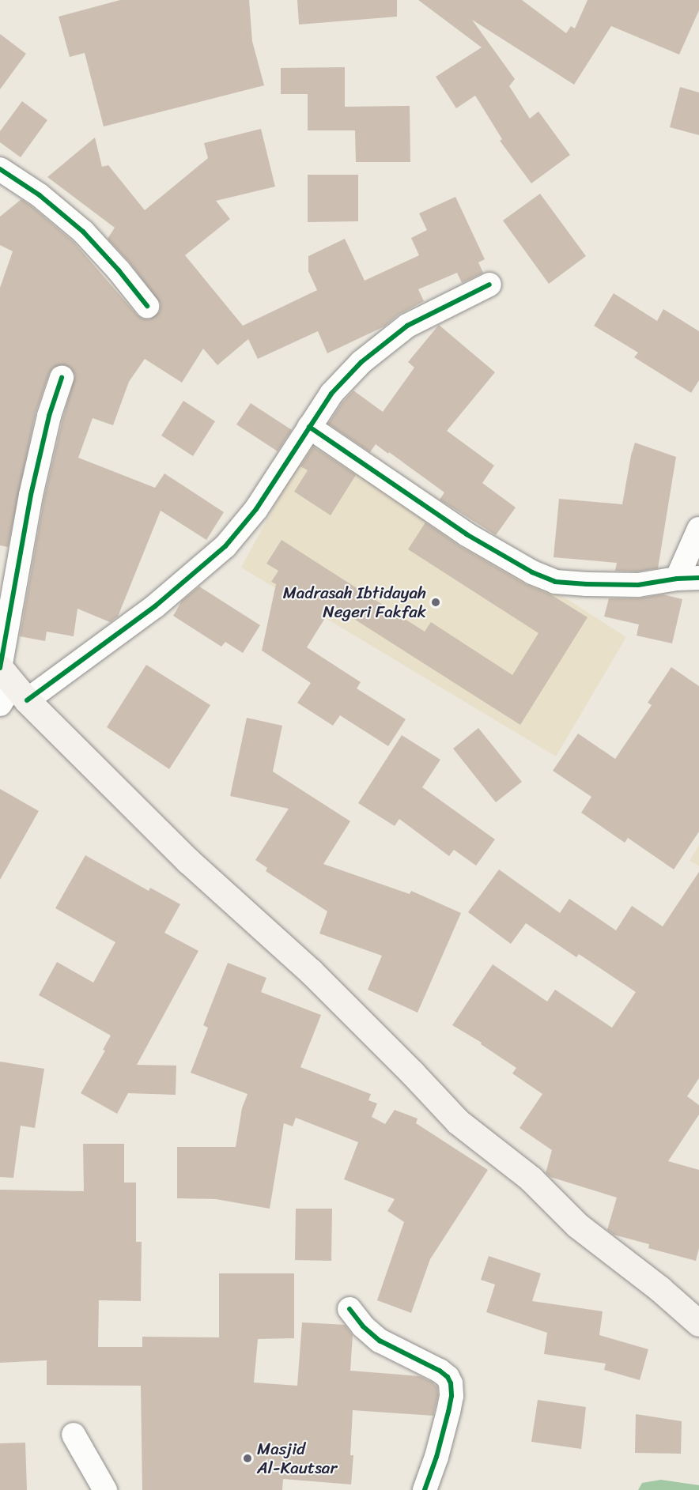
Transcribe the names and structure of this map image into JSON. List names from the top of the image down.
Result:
{
  "places": ["Madrasah Ibtidayah Negeri Fakfak", "Masjid Al-Kautsar"]
}
